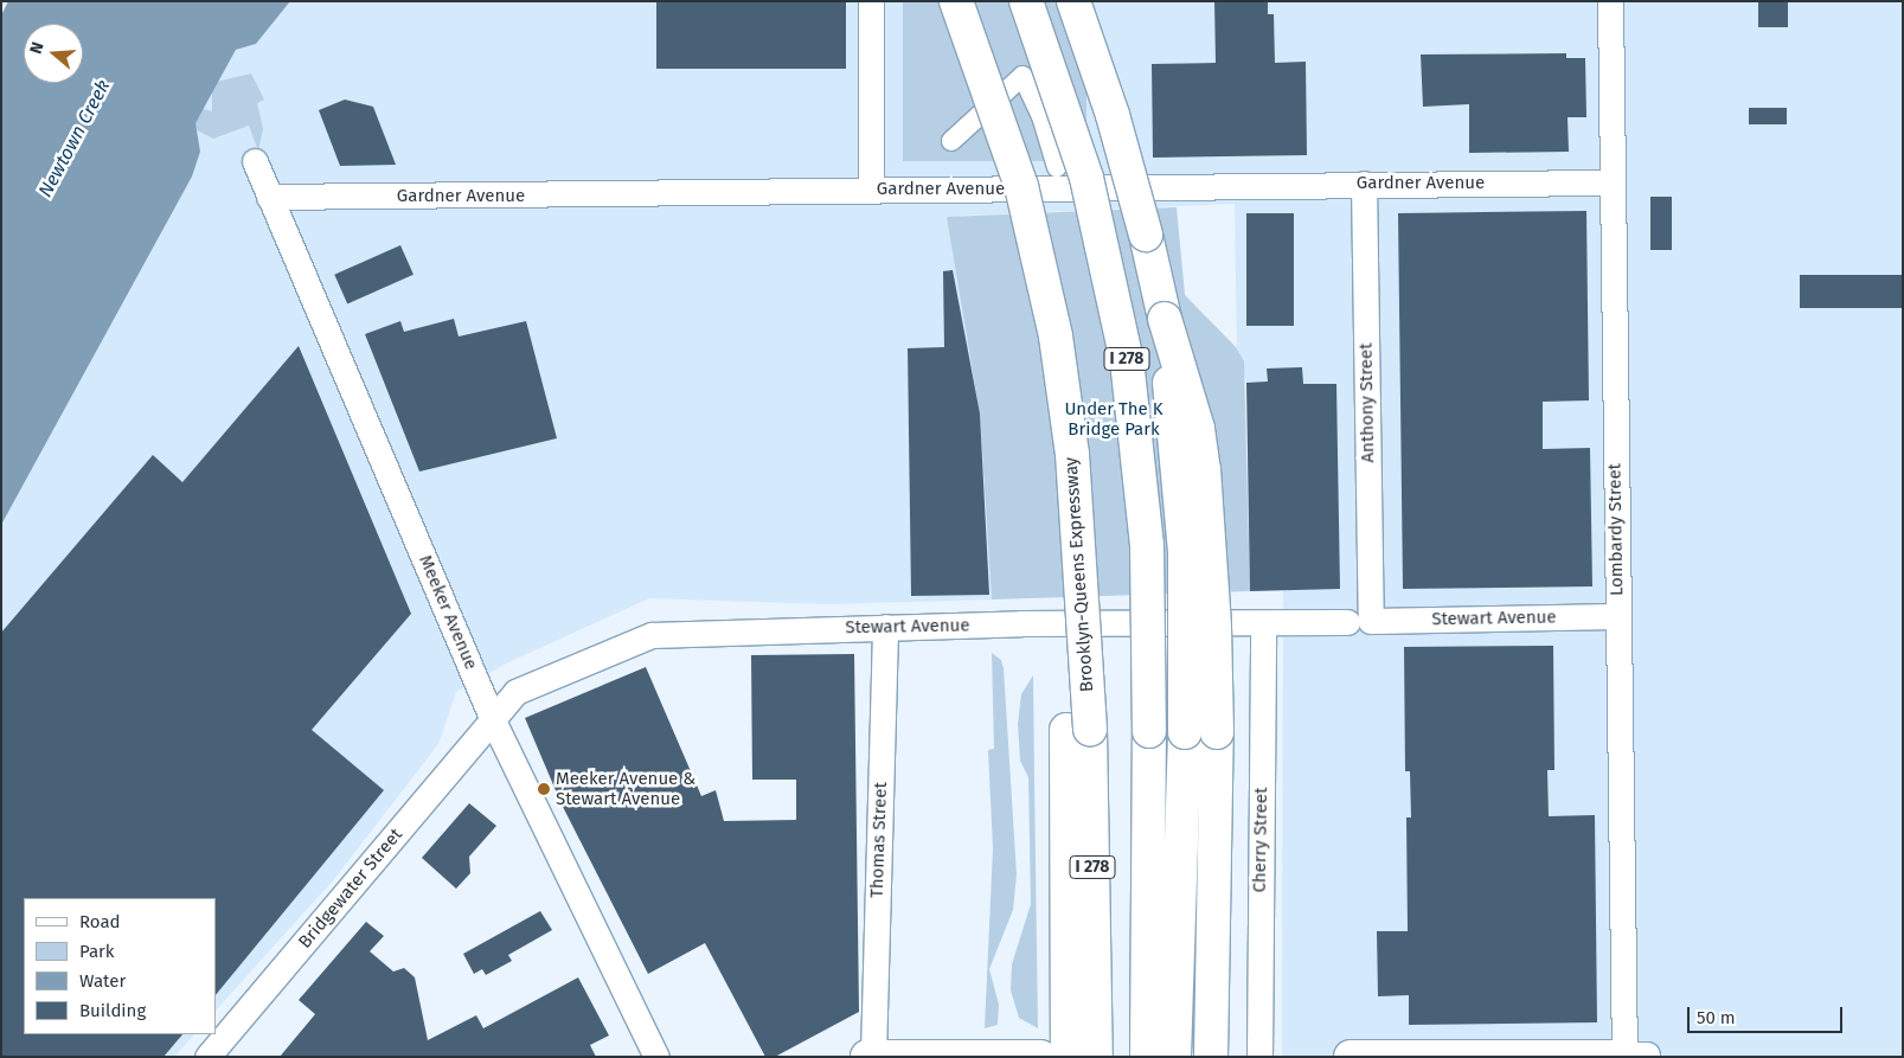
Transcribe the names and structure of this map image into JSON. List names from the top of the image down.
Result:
{
  "streets": {
    "main road": ["I 278", "Brooklyn-Queens Expressway"],
    "street": [
      "Gardner Avenue",
      "Anthony Street",
      "Lombardy Street",
      "Meeker Avenue",
      "Stewart Avenue",
      "Thomas Street",
      "Cherry Street",
      "Bridgewater Street"
    ]
  },
  "crossings": [
    ["Gardner Avenue", "Anthony Street"],
    ["Gardner Avenue", "Lombardy Street"],
    ["Gardner Avenue", "Meeker Avenue"],
    ["Anthony Street", "Stewart Avenue"],
    ["Lombardy Street", "Stewart Avenue"],
    ["Meeker Avenue", "Stewart Avenue"],
    ["Meeker Avenue", "Bridgewater Street"],
    ["Stewart Avenue", "Thomas Street"],
    ["Stewart Avenue", "Cherry Street"],
    ["Stewart Avenue", "Bridgewater Street"]
  ],
  "water": ["Newtown Creek"],
  "parks": ["Under The K Bridge Park"],
  "places": ["Meeker Avenue & Stewart Avenue"],
  "legend": [
    "Road",
    "Park",
    "Water",
    "Building"
  ],
  "scale_bar": "50 m",
  "north": "left"
}
